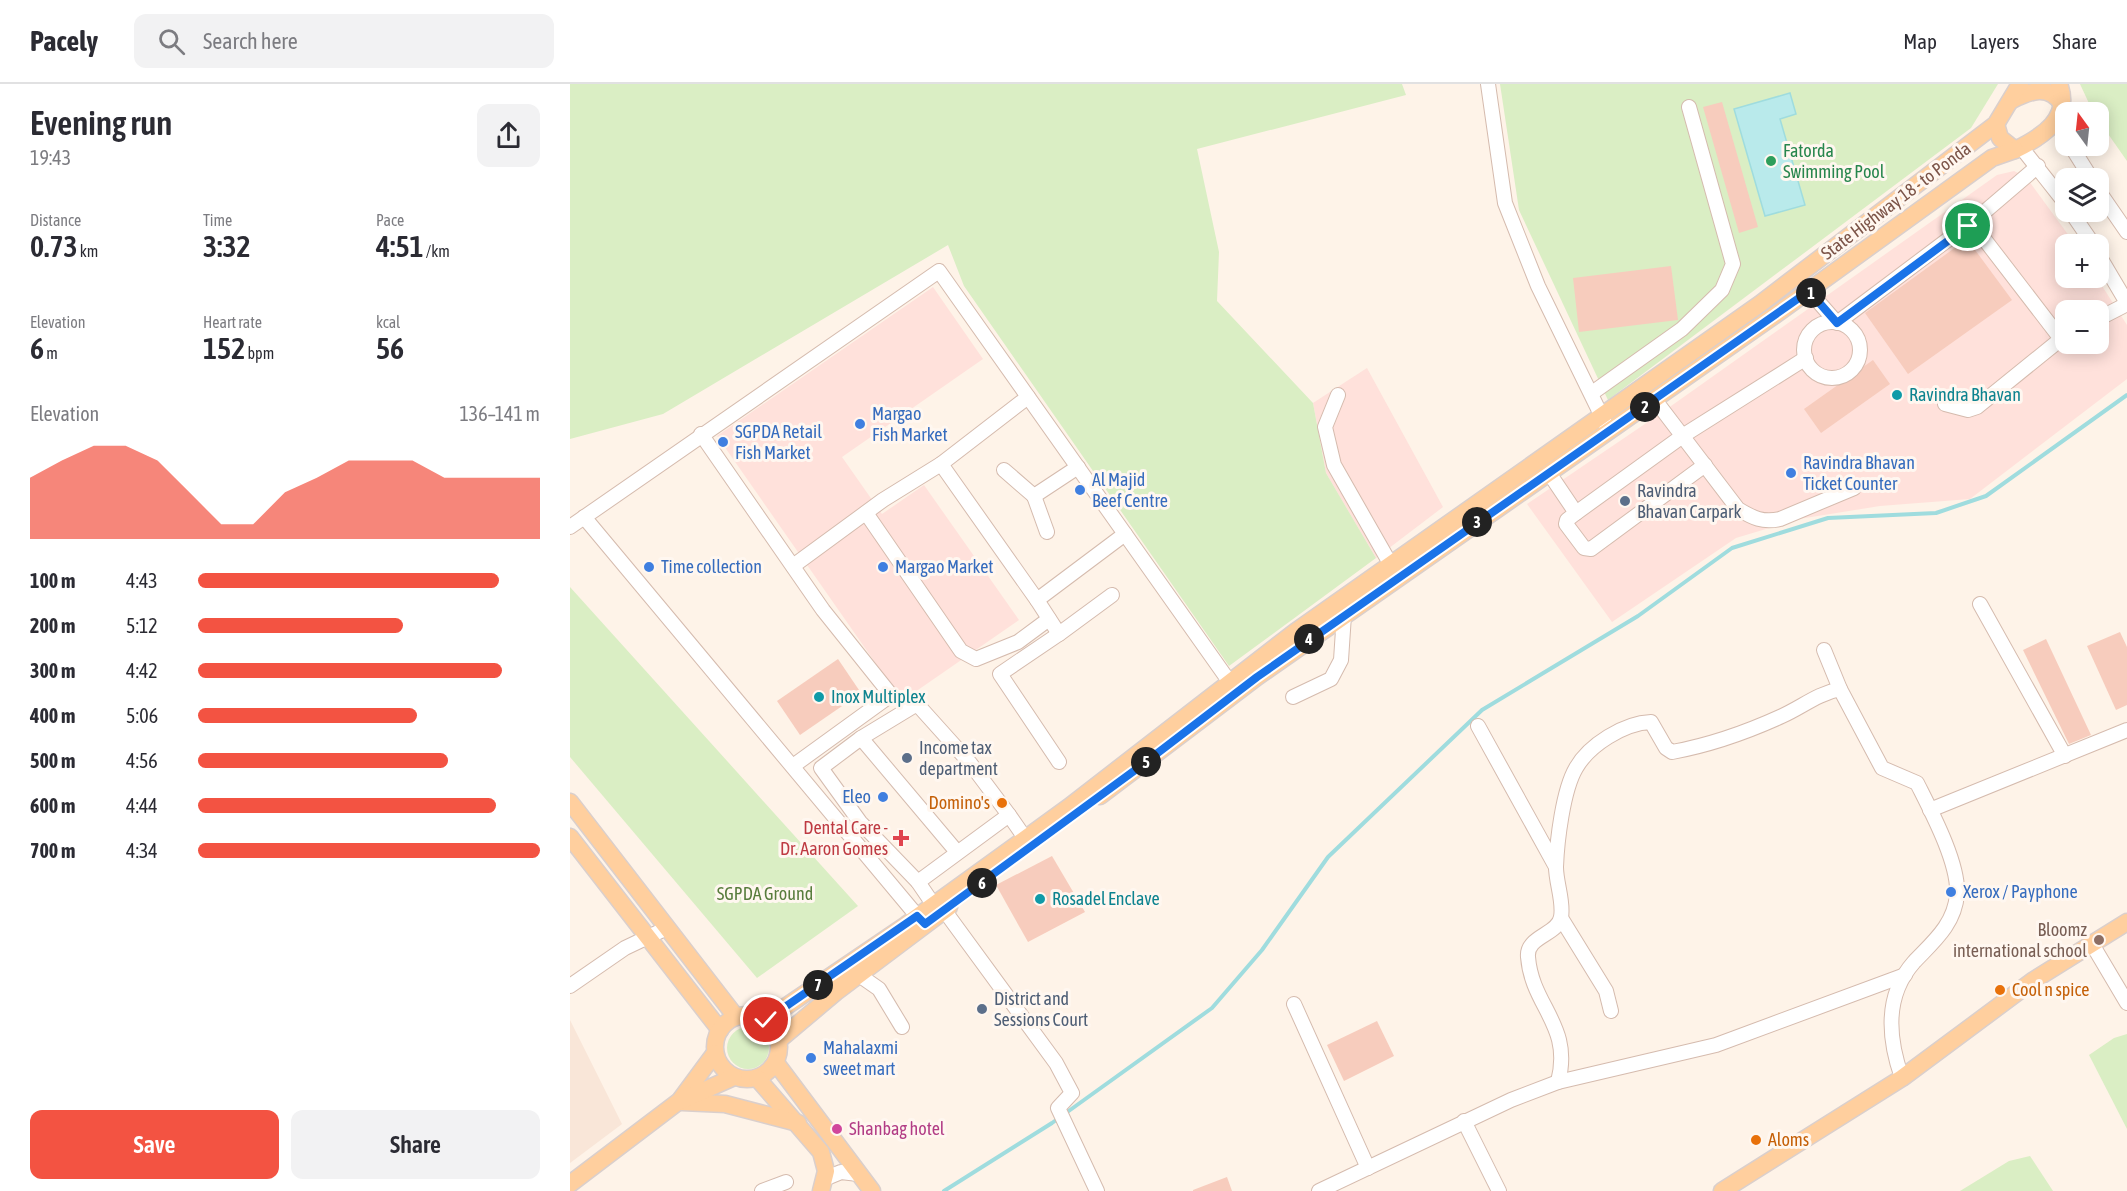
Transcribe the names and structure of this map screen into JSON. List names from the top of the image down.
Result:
{
  "streets": {
    "main road": ["State Highway 18 - to Ponda"]
  },
  "parks": ["SGPDA Ground"],
  "places": {
    "other": [
      "Fatorda Swimming Pool",
      "Ravindra Bhavan",
      "Margao Fish Market",
      "SGPDA Retail Fish Market",
      "Ravindra Bhavan Ticket Counter",
      "Al Majid Beef Centre",
      "Ravindra Bhavan Carpark",
      "Time collection",
      "Margao Market",
      "Inox Multiplex",
      "Income tax department",
      "Eleo",
      "Domino's",
      "Xerox / Payphone",
      "Rosadel Enclave",
      "Bloomz international school",
      "Cool n spice",
      "District and Sessions Court",
      "Mahalaxmi sweet mart",
      "Shanbag hotel",
      "Aloms"
    ],
    "health": ["Dental Care - Dr. Aaron Gomes"]
  },
  "north": "top",
  "page": {
    "header": "Pacely",
    "search": "Search here",
    "nav": ["Map", "Layers", "Share"],
    "heading": ["Evening run", "19:43"],
    "map_buttons": ["+", "−"],
    "stats": [
      ["Distance", "0.73 km"],
      ["Time", "3:32"],
      ["Pace", "4:51 /km"],
      ["Elevation", "6 m"],
      ["Heart rate", "152 bpm"],
      ["kcal", "56"]
    ],
    "pins": [
      "1",
      "2",
      "3",
      "4",
      "5",
      "6",
      "7"
    ],
    "chart": ["Elevation", "136–141 m"],
    "list": [
      {
        "name": "100 m",
        "note": "4:43"
      },
      {
        "name": "200 m",
        "note": "5:12"
      },
      {
        "name": "300 m",
        "note": "4:42"
      },
      {
        "name": "400 m",
        "note": "5:06"
      },
      {
        "name": "500 m",
        "note": "4:56"
      },
      {
        "name": "600 m",
        "note": "4:44"
      },
      {
        "name": "700 m",
        "note": "4:34"
      }
    ],
    "buttons": ["Save", "Share"]
  }
}
